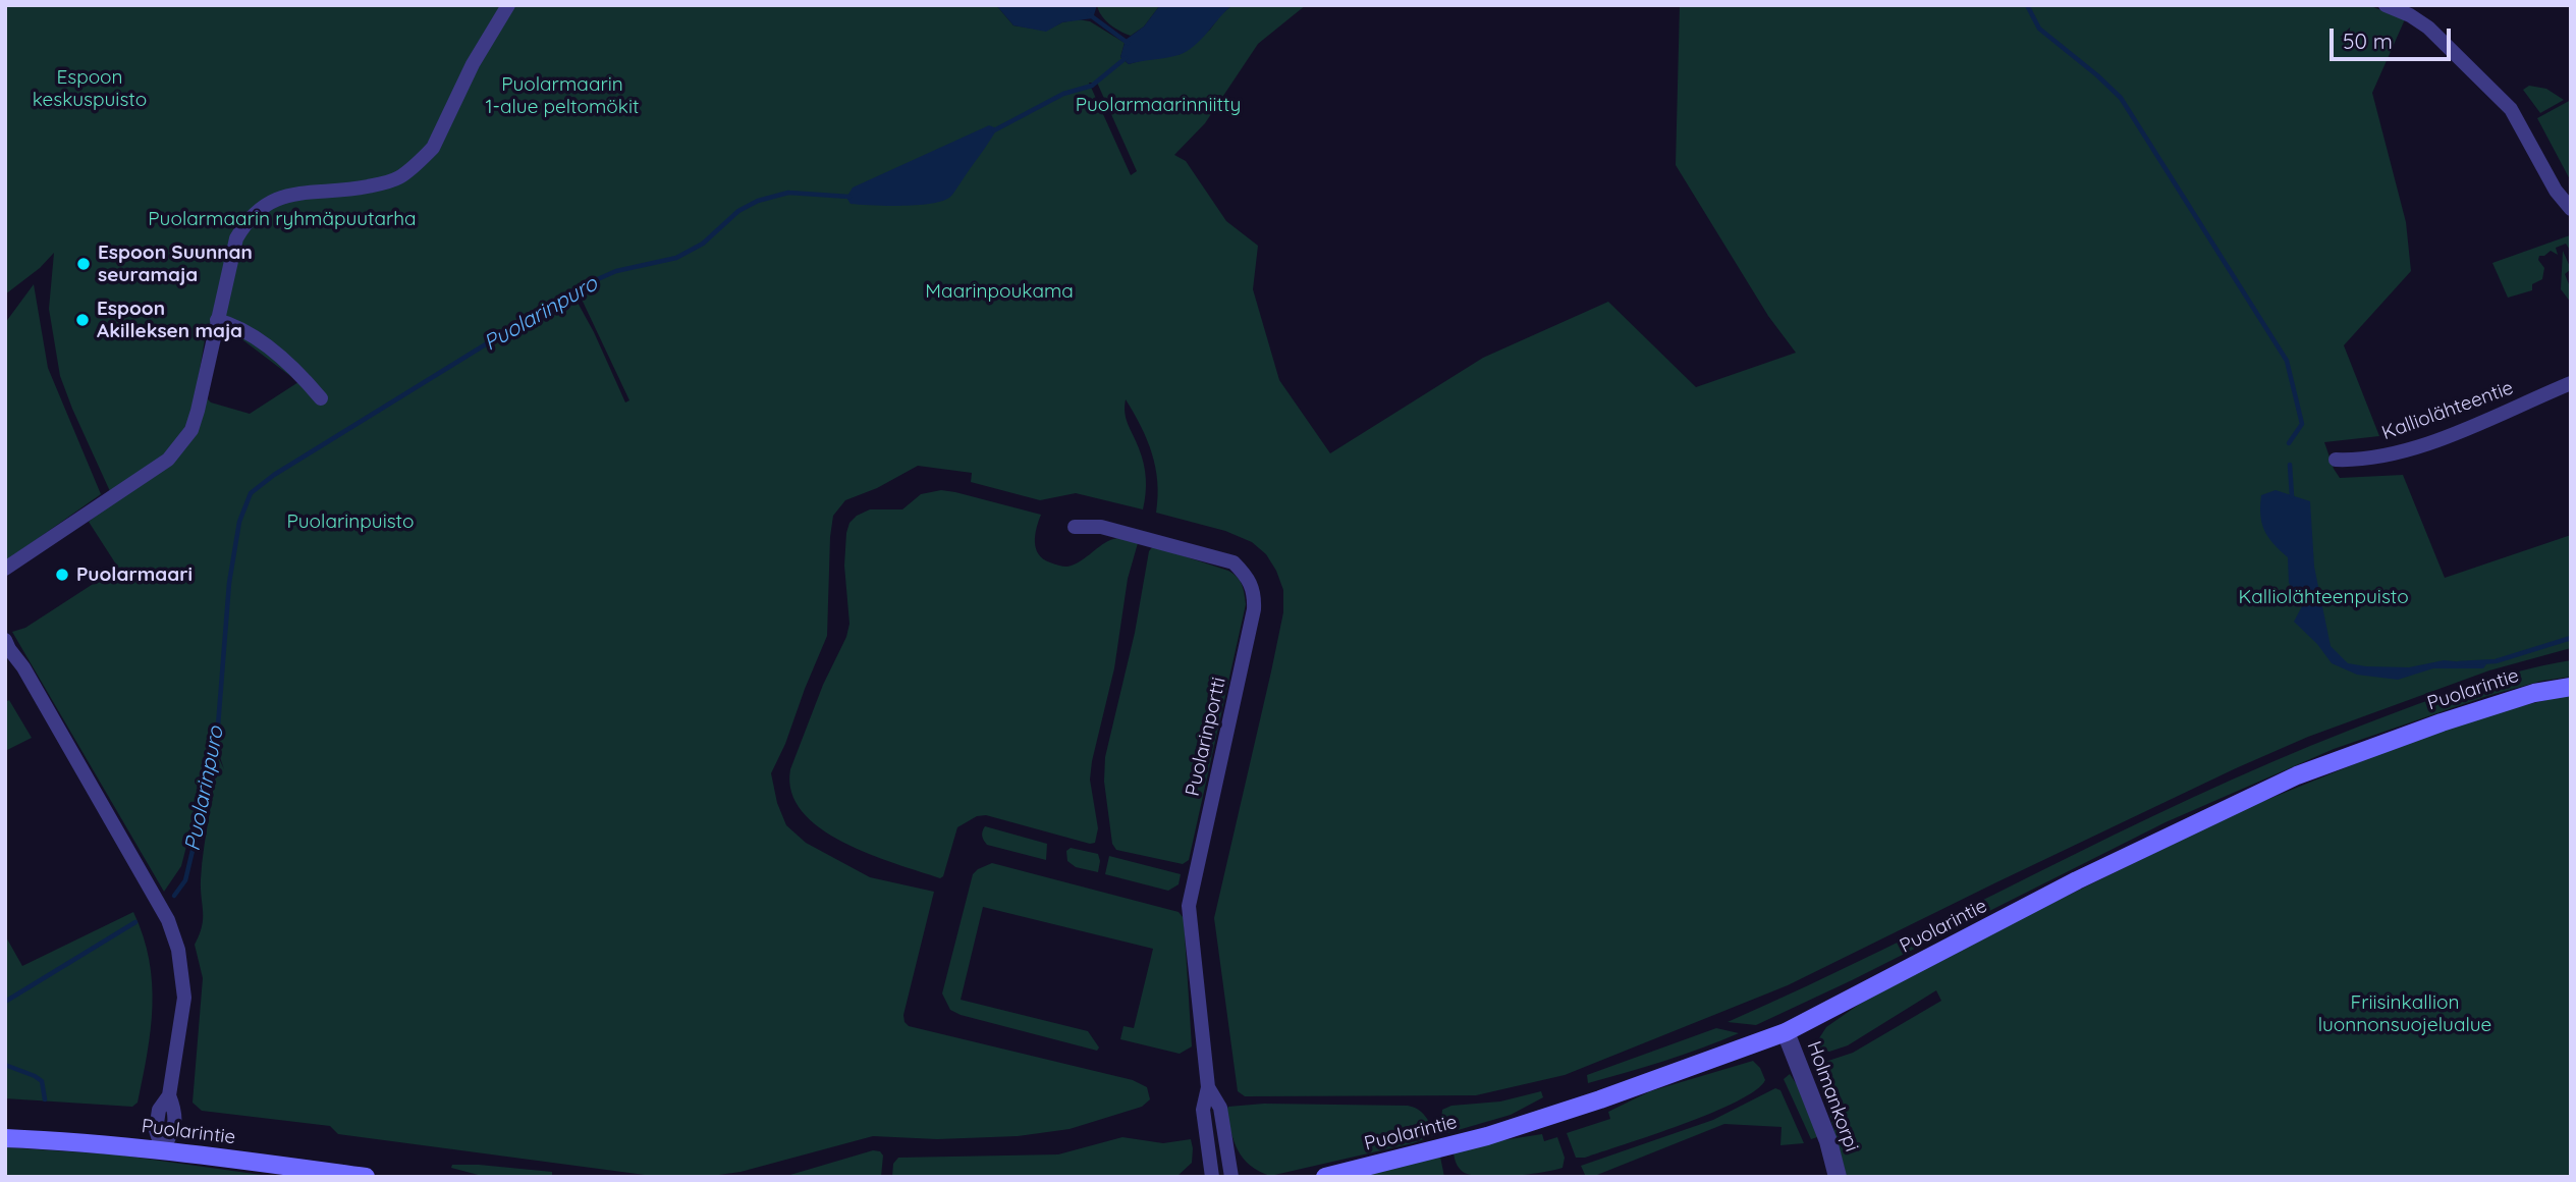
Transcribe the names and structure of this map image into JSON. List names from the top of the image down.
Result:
{
  "streets": {
    "main road": ["Puolarintie"],
    "street": ["Kalliolähteentie", "Puolarinportti", "Holmankorpi"]
  },
  "crossings": [
    ["Puolarintie", "Holmankorpi"]
  ],
  "water": ["Puolarinpuro"],
  "parks": [
    "Espoon keskuspuisto",
    "Puolarmaarin 1-alue peltomökit",
    "Puolarmaarinniitty",
    "Puolarmaarin ryhmäpuutarha",
    "Maarinpoukama",
    "Puolarinpuisto",
    "Kalliolähteenpuisto",
    "Friisinkallion luonnonsuojelualue"
  ],
  "places": ["Espoon Suunnan seuramaja", "Espoon Akilleksen maja", "Puolarmaari"],
  "scale_bar": "50 m"
}
